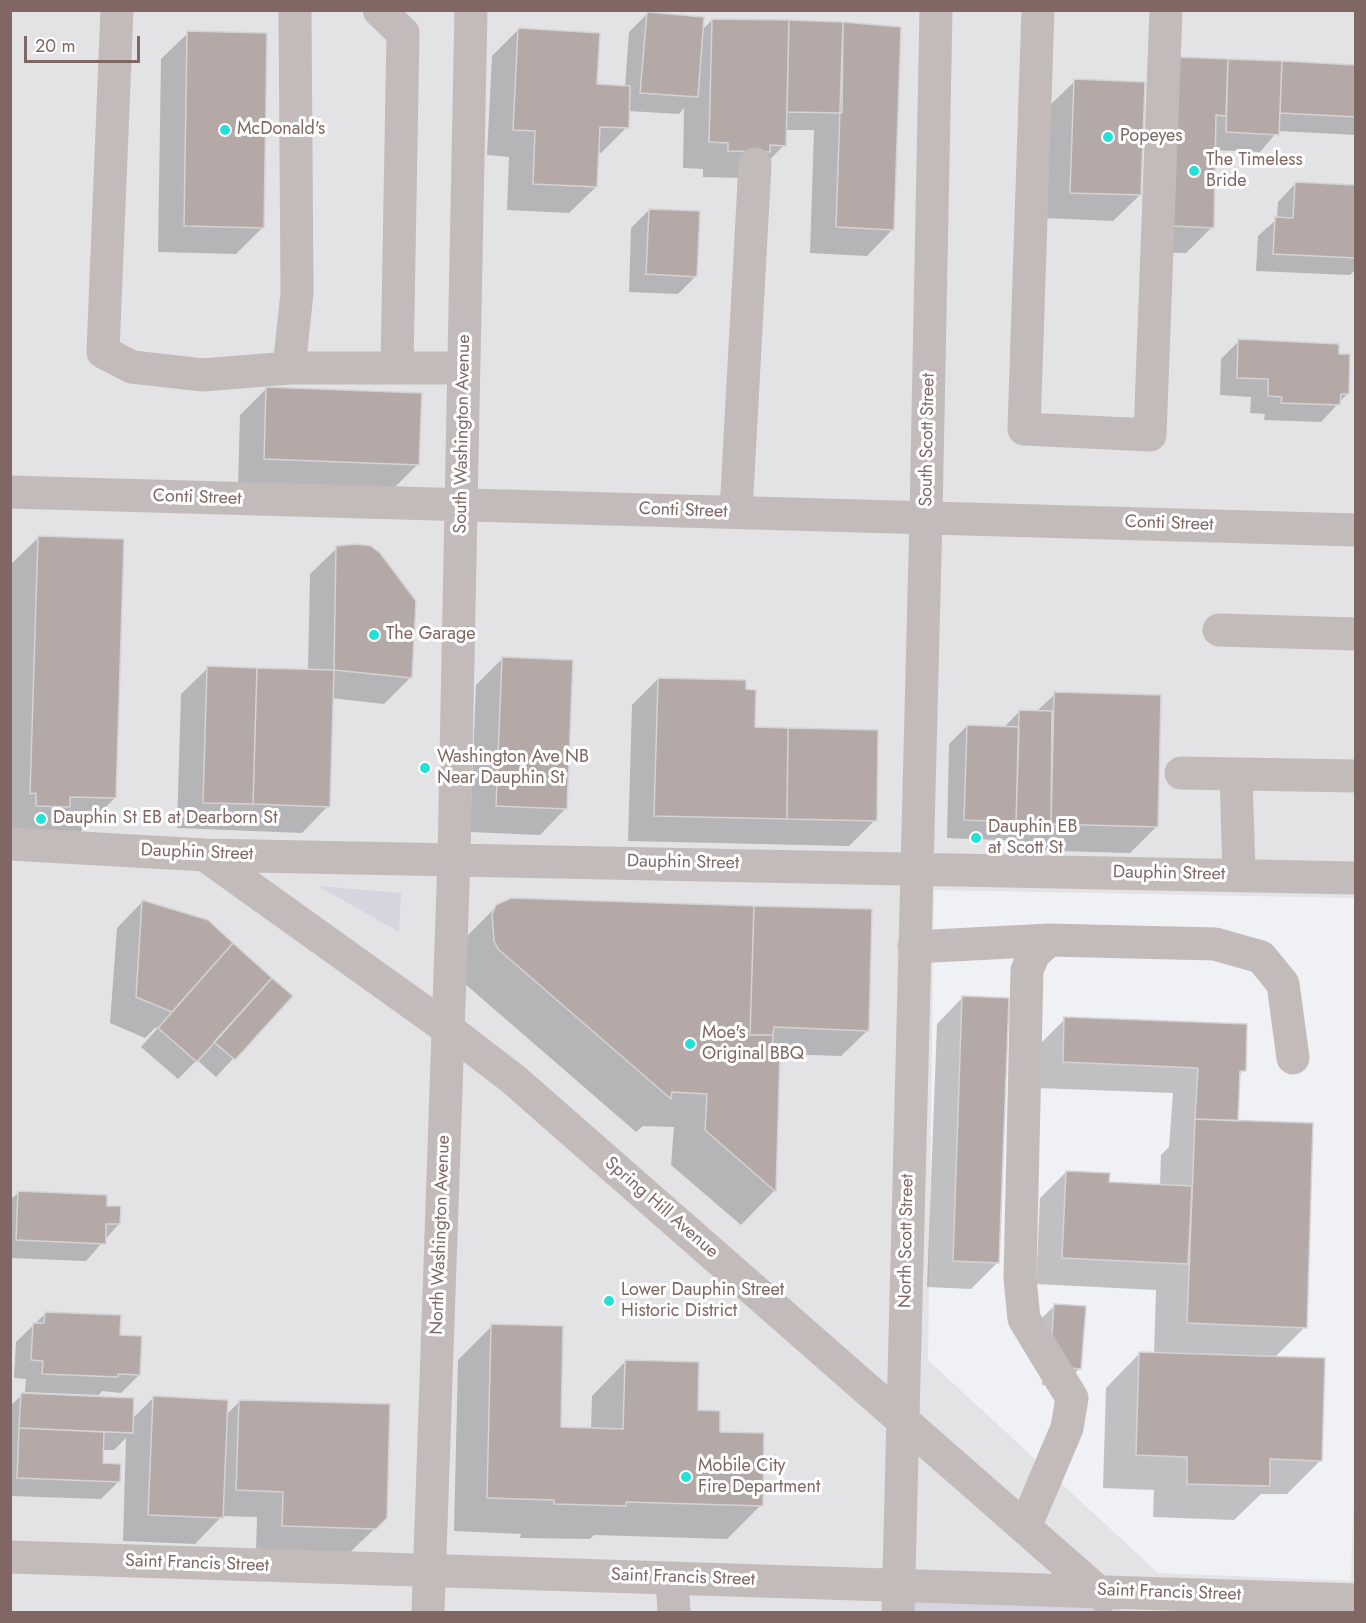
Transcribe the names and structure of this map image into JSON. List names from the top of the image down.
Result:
{
  "streets": {
    "street": [
      "South Washington Avenue",
      "South Scott Street",
      "Conti Street",
      "Dauphin Street",
      "Spring Hill Avenue",
      "North Washington Avenue",
      "North Scott Street",
      "Saint Francis Street"
    ]
  },
  "crossings": [
    ["South Washington Avenue", "Conti Street"],
    ["South Washington Avenue", "Dauphin Street"],
    ["South Washington Avenue", "North Washington Avenue"],
    ["South Scott Street", "Conti Street"],
    ["South Scott Street", "Dauphin Street"],
    ["South Scott Street", "North Scott Street"],
    ["Dauphin Street", "Spring Hill Avenue"],
    ["Dauphin Street", "North Washington Avenue"],
    ["Dauphin Street", "North Scott Street"],
    ["Spring Hill Avenue", "North Washington Avenue"],
    ["Spring Hill Avenue", "North Scott Street"],
    ["Spring Hill Avenue", "Saint Francis Street"],
    ["North Washington Avenue", "Saint Francis Street"],
    ["North Scott Street", "Saint Francis Street"]
  ],
  "places": [
    "McDonald's",
    "Popeyes",
    "The Timeless Bride",
    "The Garage",
    "Washington Ave NB Near Dauphin St",
    "Dauphin St EB at Dearborn St",
    "Dauphin EB at Scott St",
    "Moe's Original BBQ",
    "Lower Dauphin Street Historic District",
    "Mobile City Fire Department"
  ],
  "scale_bar": "20 m"
}
